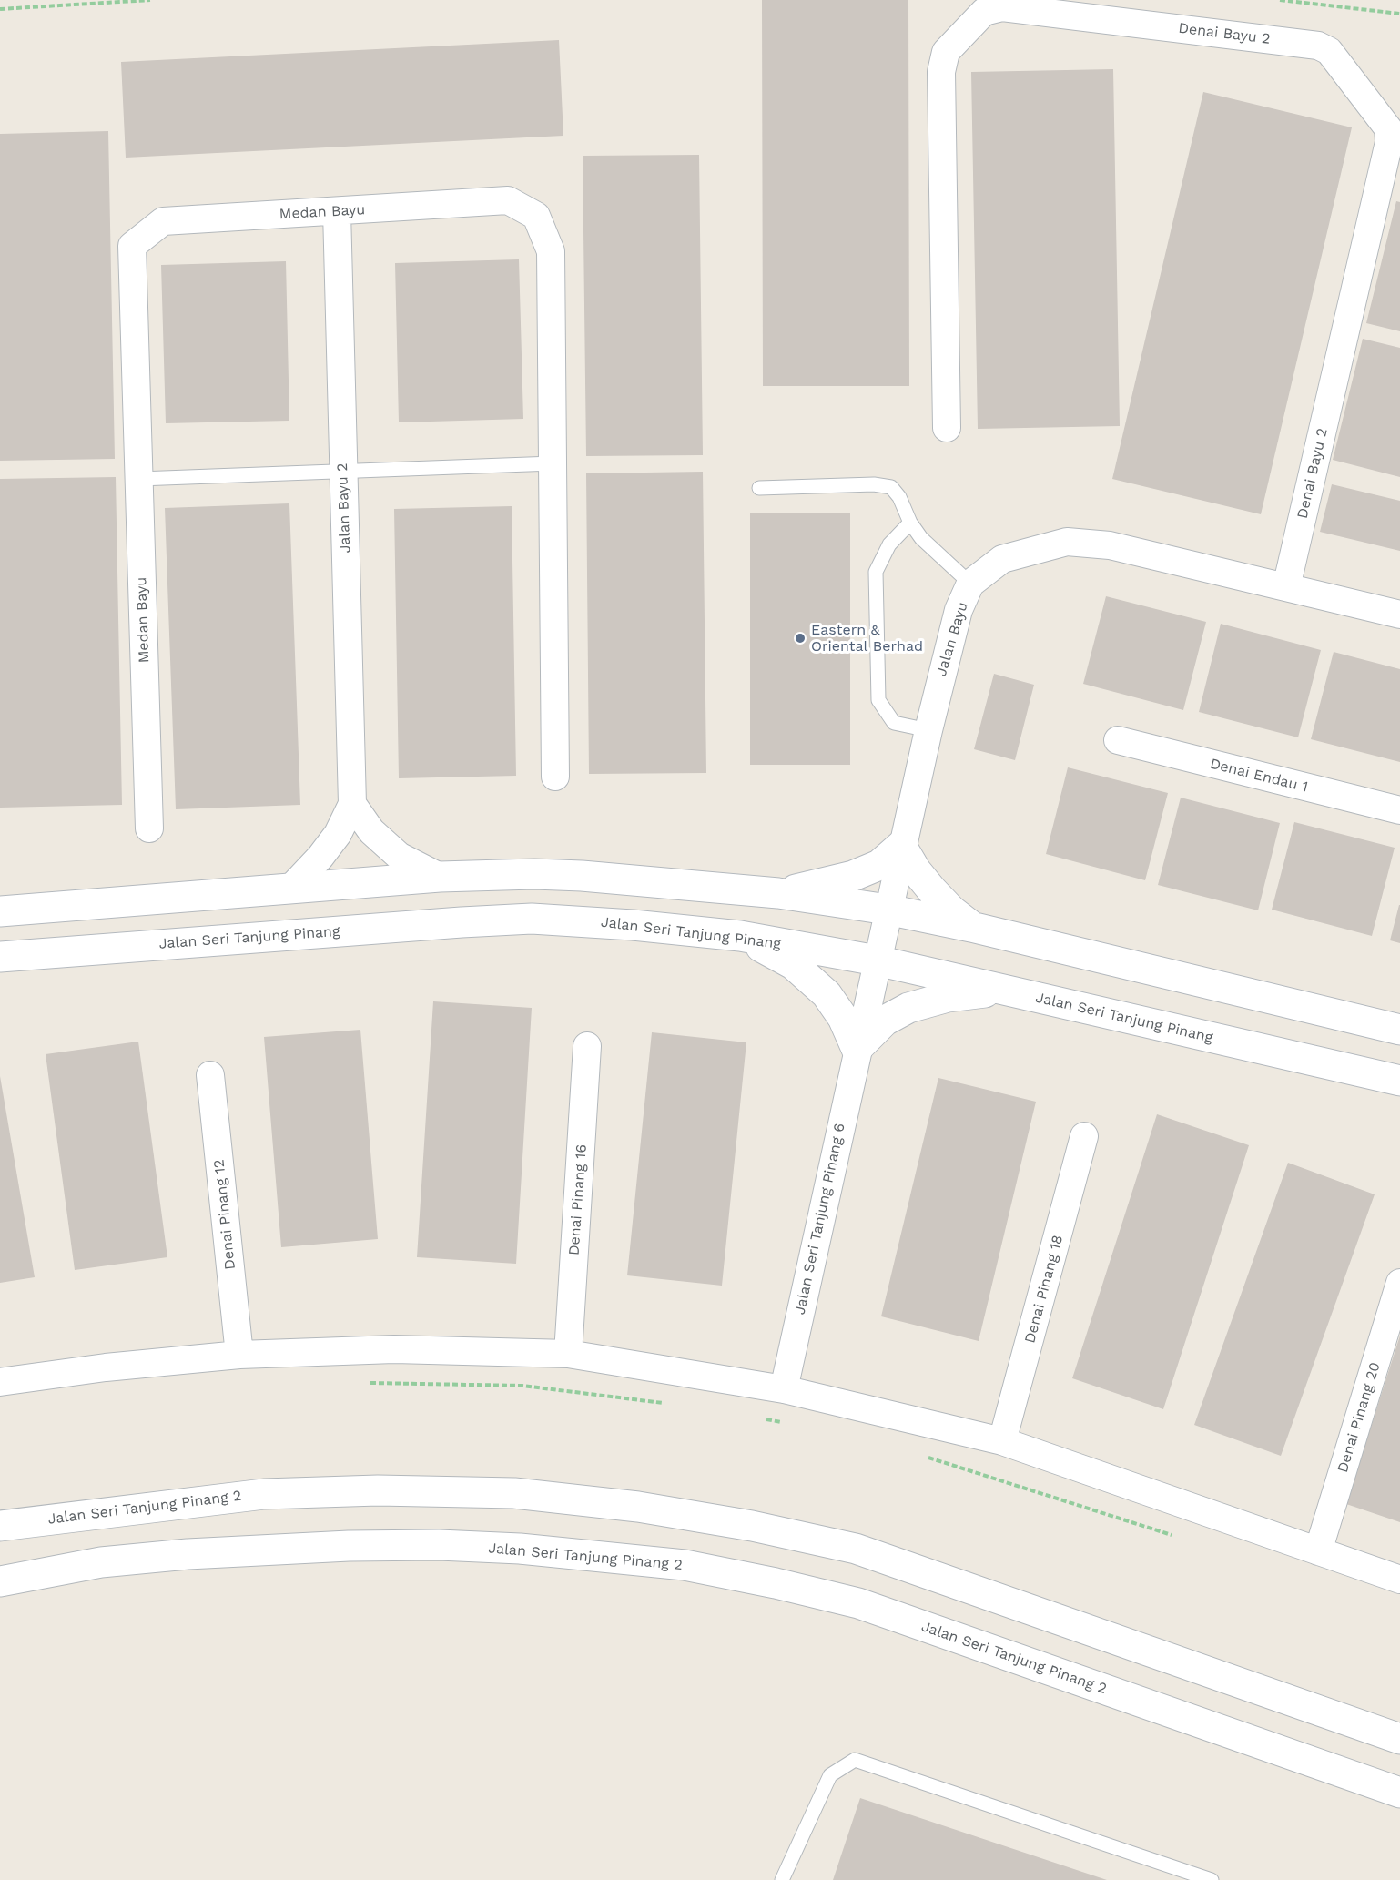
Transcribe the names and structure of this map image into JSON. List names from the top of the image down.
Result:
{
  "streets": {
    "main road": ["Jalan Seri Tanjung Pinang", "Jalan Seri Tanjung Pinang 2"],
    "street": [
      "Denai Bayu 2",
      "Medan Bayu",
      "Jalan Bayu 2",
      "Jalan Bayu",
      "Denai Endau 1",
      "Denai Pinang 16",
      "Denai Pinang 12",
      "Jalan Seri Tanjung Pinang 6",
      "Denai Pinang 18",
      "Denai Pinang 20"
    ]
  },
  "crossings": [
    ["Denai Bayu 2", "Jalan Bayu"],
    ["Medan Bayu", "Jalan Bayu 2"],
    ["Jalan Bayu", "Jalan Seri Tanjung Pinang"],
    ["Jalan Bayu", "Jalan Seri Tanjung Pinang 6"],
    ["Jalan Seri Tanjung Pinang", "Jalan Seri Tanjung Pinang 6"]
  ],
  "places": ["Eastern & Oriental Berhad"]
}
